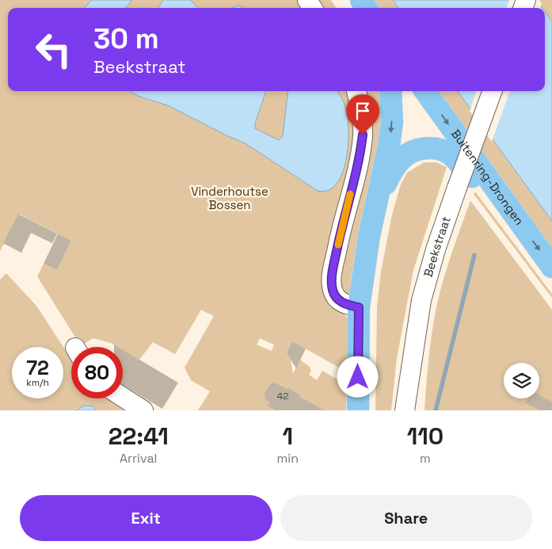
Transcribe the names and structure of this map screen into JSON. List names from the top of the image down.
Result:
{
  "streets": {
    "highway": ["Buitenring-Drongen"],
    "street": ["Beekstraat"]
  },
  "one_way": ["Buitenring-Drongen"],
  "parks": ["Vinderhoutse Bossen"],
  "house_numbers": ["42"],
  "page": {
    "turn": ["30 m", "Beekstraat"],
    "speed": "72 km/h",
    "limit": "80",
    "eta": [
      "22:41",
      "Arrival",
      "1",
      "min",
      "110",
      "m"
    ],
    "buttons": ["Exit", "Share"]
  }
}
